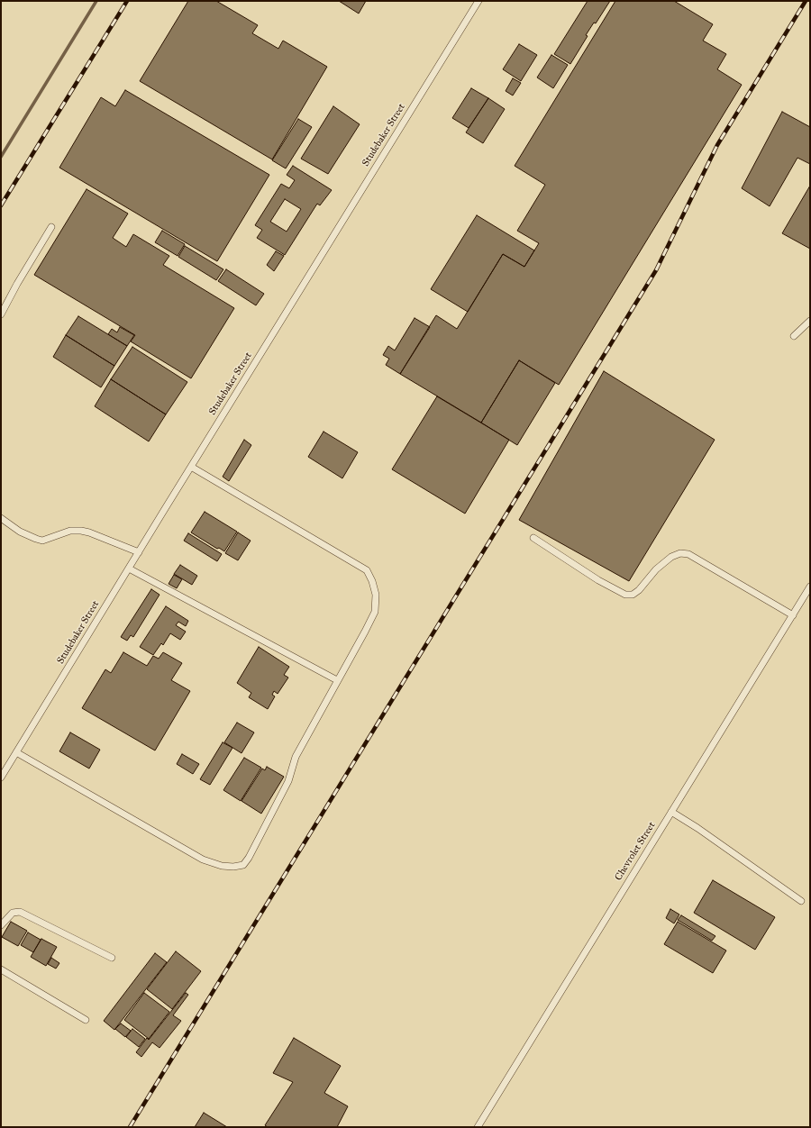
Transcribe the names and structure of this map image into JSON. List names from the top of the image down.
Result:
{
  "streets": {
    "lane": ["Studebaker Street", "Chevrolet Street"]
  }
}
